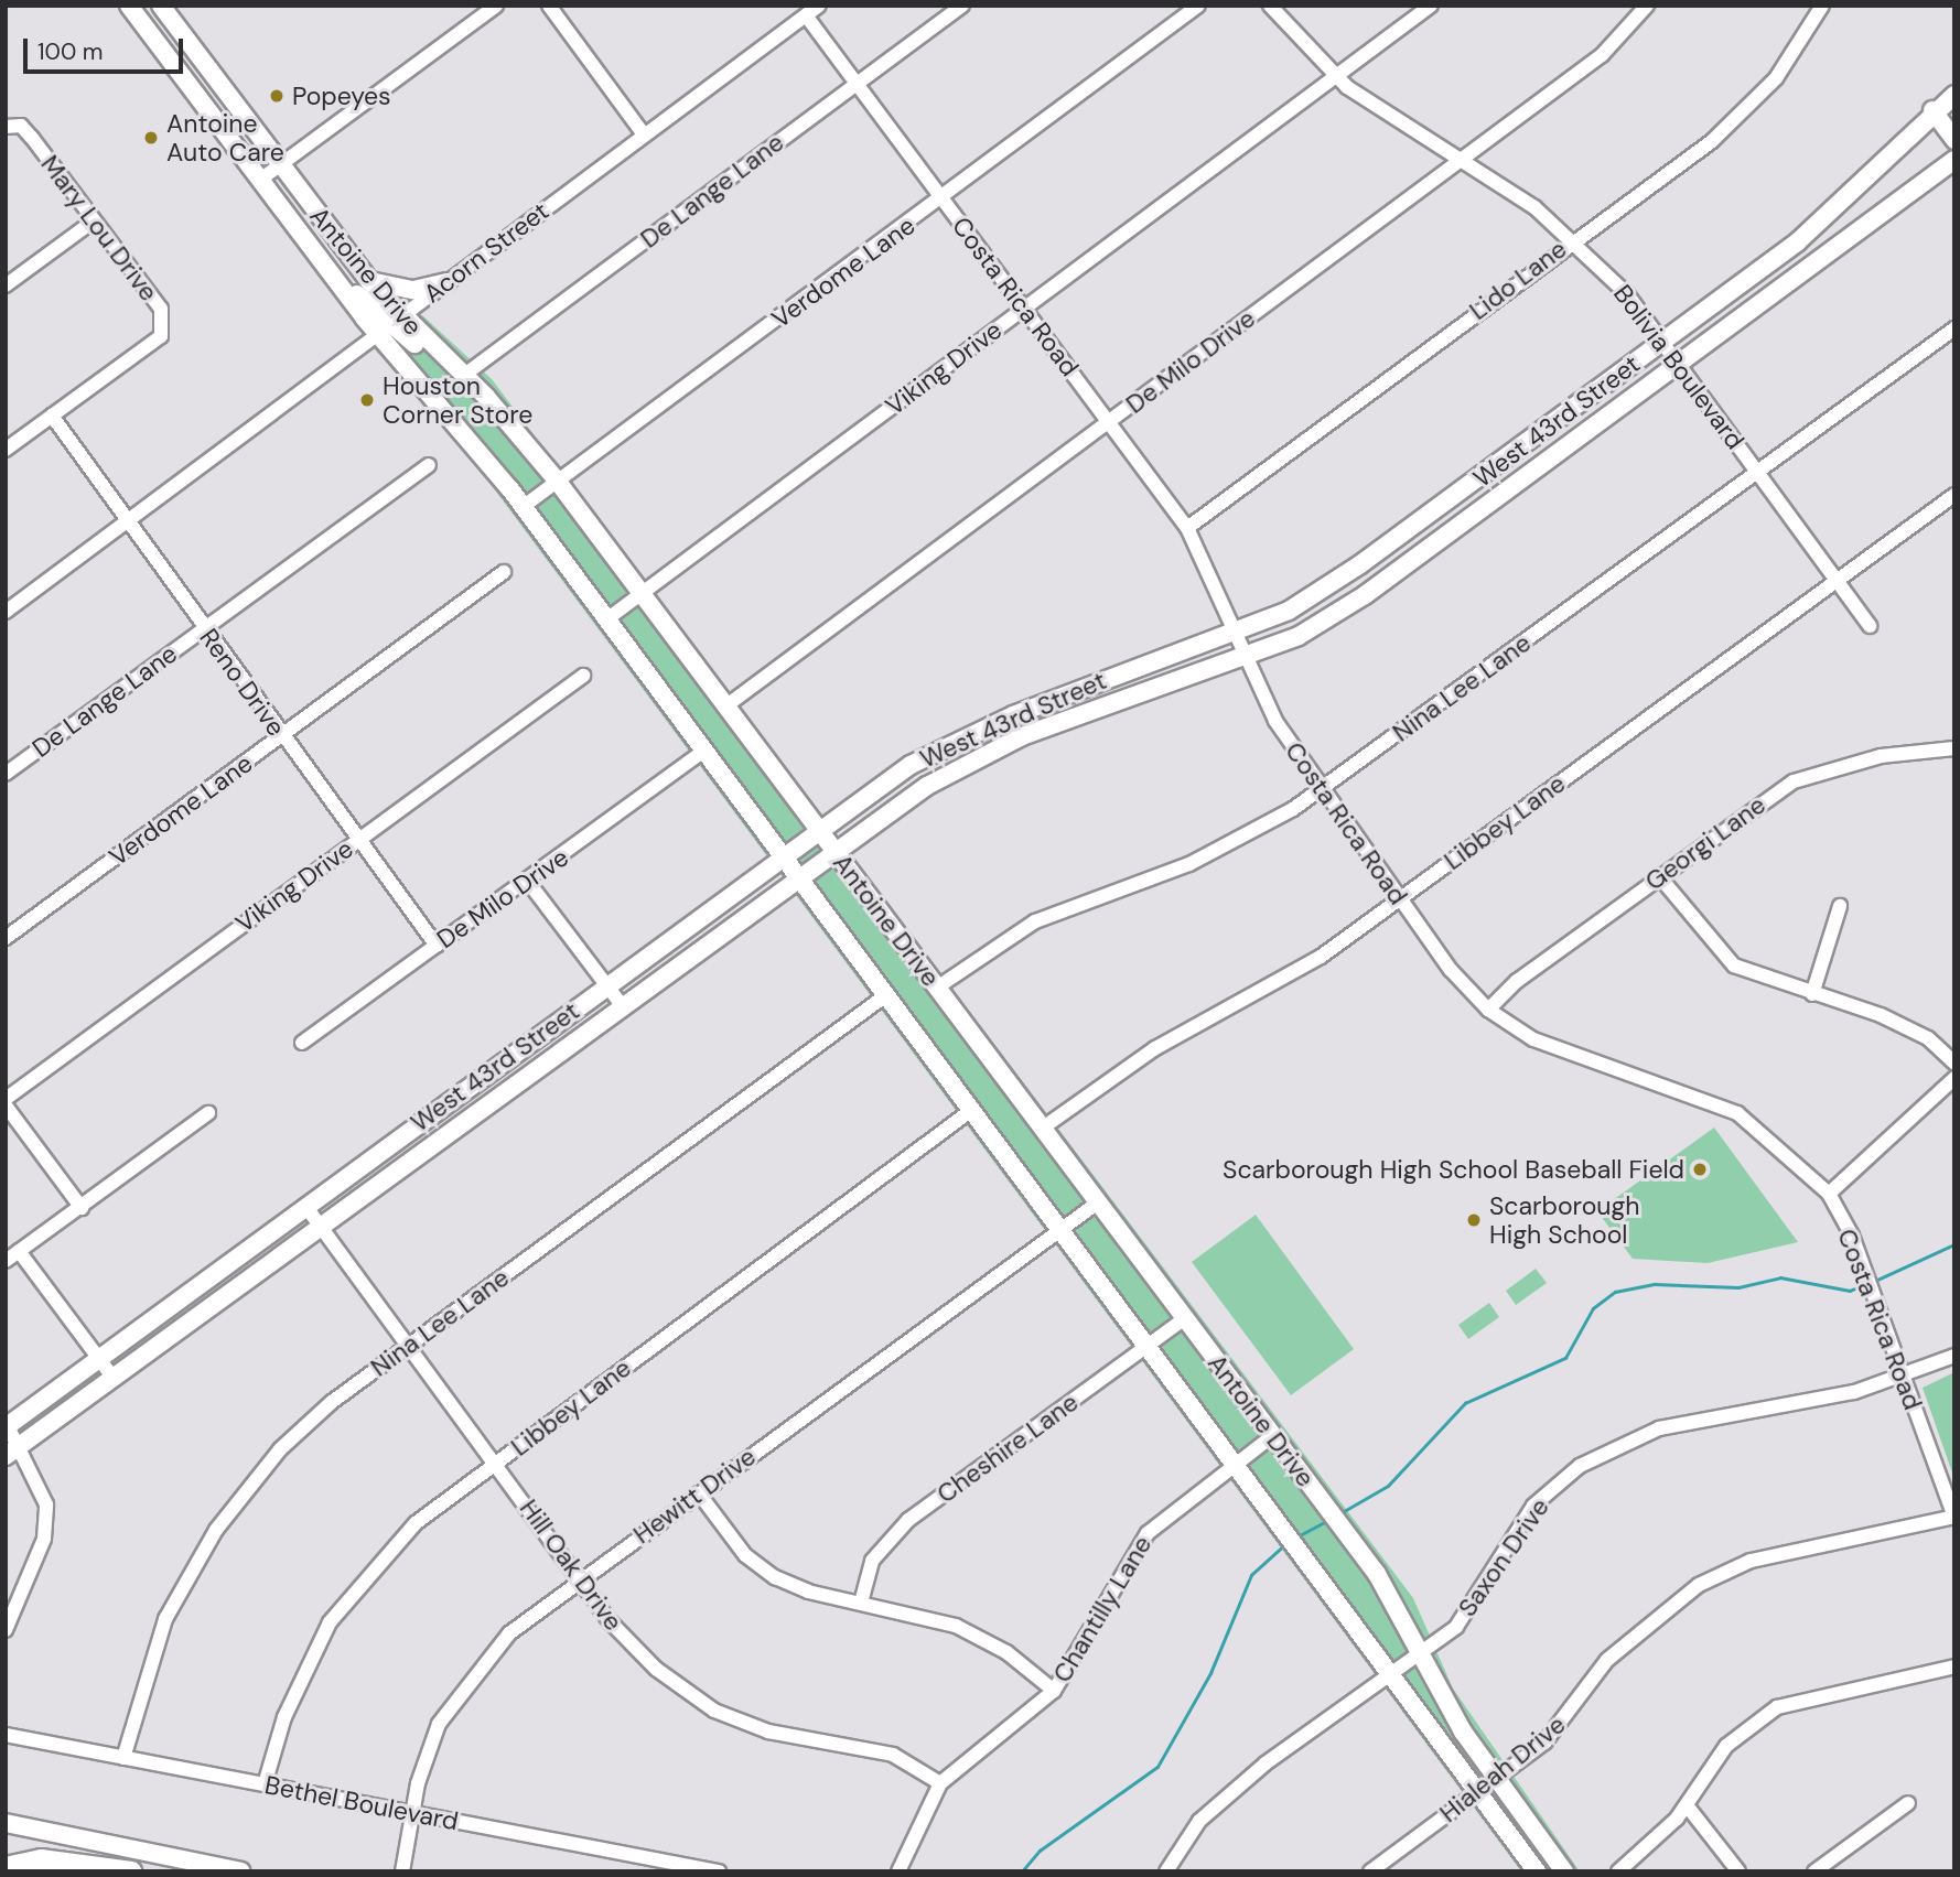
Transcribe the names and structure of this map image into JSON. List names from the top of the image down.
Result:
{
  "streets": {
    "main road": ["Antoine Drive", "West 43rd Street"],
    "street": [
      "De Lange Lane",
      "Mary Lou Drive",
      "Acorn Street",
      "Verdome Lane",
      "Lido Lane",
      "Costa Rica Road",
      "De Milo Drive",
      "Bolivia Boulevard",
      "Viking Drive",
      "Reno Drive",
      "Nina Lee Lane",
      "Libbey Lane",
      "Georgi Lane",
      "Cheshire Lane",
      "Hewitt Drive",
      "Saxon Drive",
      "Hill Oak Drive",
      "Chantilly Lane",
      "Hialeah Drive",
      "Bethel Boulevard"
    ]
  },
  "crossings": [
    ["De Lange Lane", "Antoine Drive"],
    ["De Lange Lane", "Costa Rica Road"],
    ["De Lange Lane", "Reno Drive"],
    ["Mary Lou Drive", "Reno Drive"],
    ["Acorn Street", "Antoine Drive"],
    ["Acorn Street", "Costa Rica Road"],
    ["Acorn Street", "Reno Drive"],
    ["Antoine Drive", "Verdome Lane"],
    ["Antoine Drive", "De Milo Drive"],
    ["Antoine Drive", "Viking Drive"],
    ["Antoine Drive", "West 43rd Street"],
    ["Antoine Drive", "Nina Lee Lane"],
    ["Antoine Drive", "Libbey Lane"],
    ["Antoine Drive", "Cheshire Lane"],
    ["Antoine Drive", "Hewitt Drive"],
    ["Antoine Drive", "Saxon Drive"],
    ["Antoine Drive", "Chantilly Lane"],
    ["Antoine Drive", "Hialeah Drive"],
    ["Verdome Lane", "Costa Rica Road"],
    ["Verdome Lane", "Reno Drive"],
    ["Lido Lane", "Costa Rica Road"],
    ["Lido Lane", "Bolivia Boulevard"],
    ["Costa Rica Road", "De Milo Drive"],
    ["Costa Rica Road", "Viking Drive"],
    ["Costa Rica Road", "West 43rd Street"],
    ["Costa Rica Road", "Nina Lee Lane"],
    ["Costa Rica Road", "Libbey Lane"],
    ["Costa Rica Road", "Georgi Lane"],
    ["Costa Rica Road", "Saxon Drive"],
    ["Costa Rica Road", "Hialeah Drive"],
    ["De Milo Drive", "Bolivia Boulevard"],
    ["De Milo Drive", "Reno Drive"],
    ["Bolivia Boulevard", "Viking Drive"],
    ["Bolivia Boulevard", "West 43rd Street"],
    ["Bolivia Boulevard", "Nina Lee Lane"],
    ["Bolivia Boulevard", "Libbey Lane"],
    ["Viking Drive", "Reno Drive"],
    ["West 43rd Street", "Hill Oak Drive"],
    ["Nina Lee Lane", "Hill Oak Drive"],
    ["Nina Lee Lane", "Bethel Boulevard"],
    ["Libbey Lane", "Hill Oak Drive"],
    ["Libbey Lane", "Bethel Boulevard"],
    ["Hewitt Drive", "Hill Oak Drive"],
    ["Hewitt Drive", "Bethel Boulevard"],
    ["Hill Oak Drive", "Chantilly Lane"]
  ],
  "places": [
    "Popeyes",
    "Antoine Auto Care",
    "Houston Corner Store",
    "Scarborough High School Baseball Field",
    "Scarborough High School"
  ],
  "scale_bar": "100 m"
}
